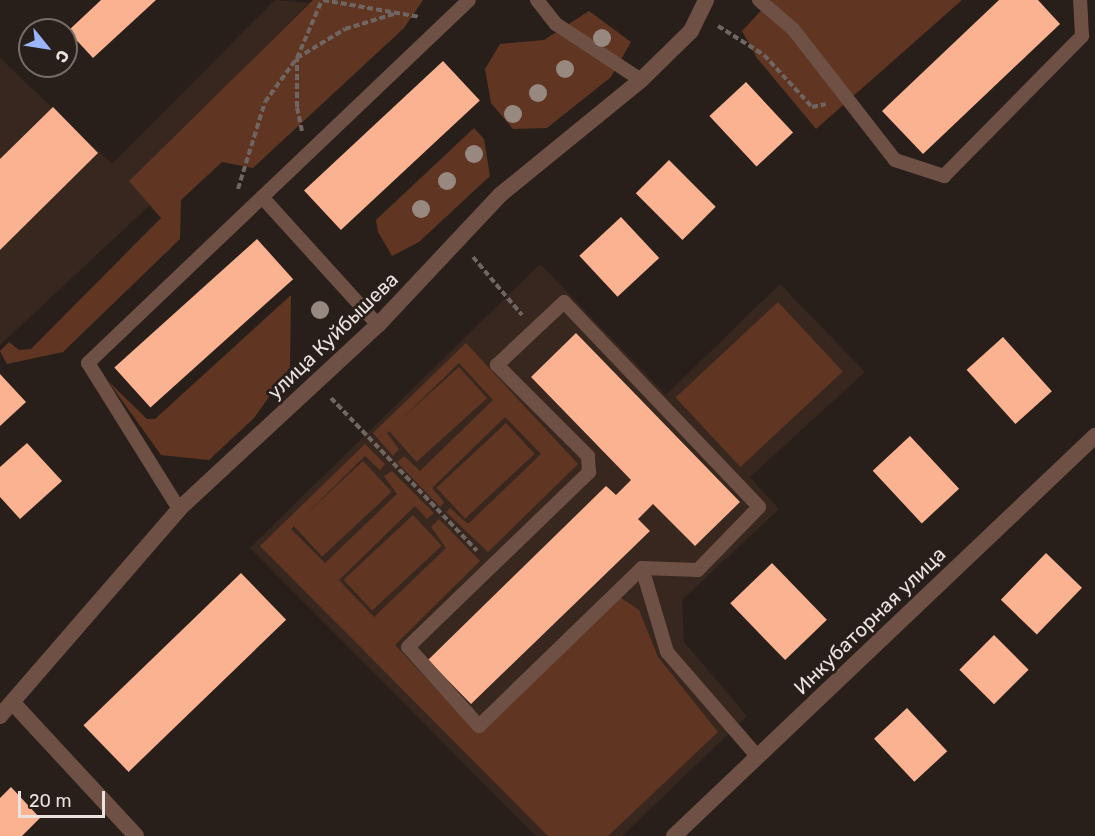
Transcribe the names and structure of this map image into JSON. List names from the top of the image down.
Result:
{
  "streets": {
    "street": ["улица Куйбышева", "Инкубаторная улица"]
  },
  "scale_bar": "20 m",
  "north": "bottom right"
}
